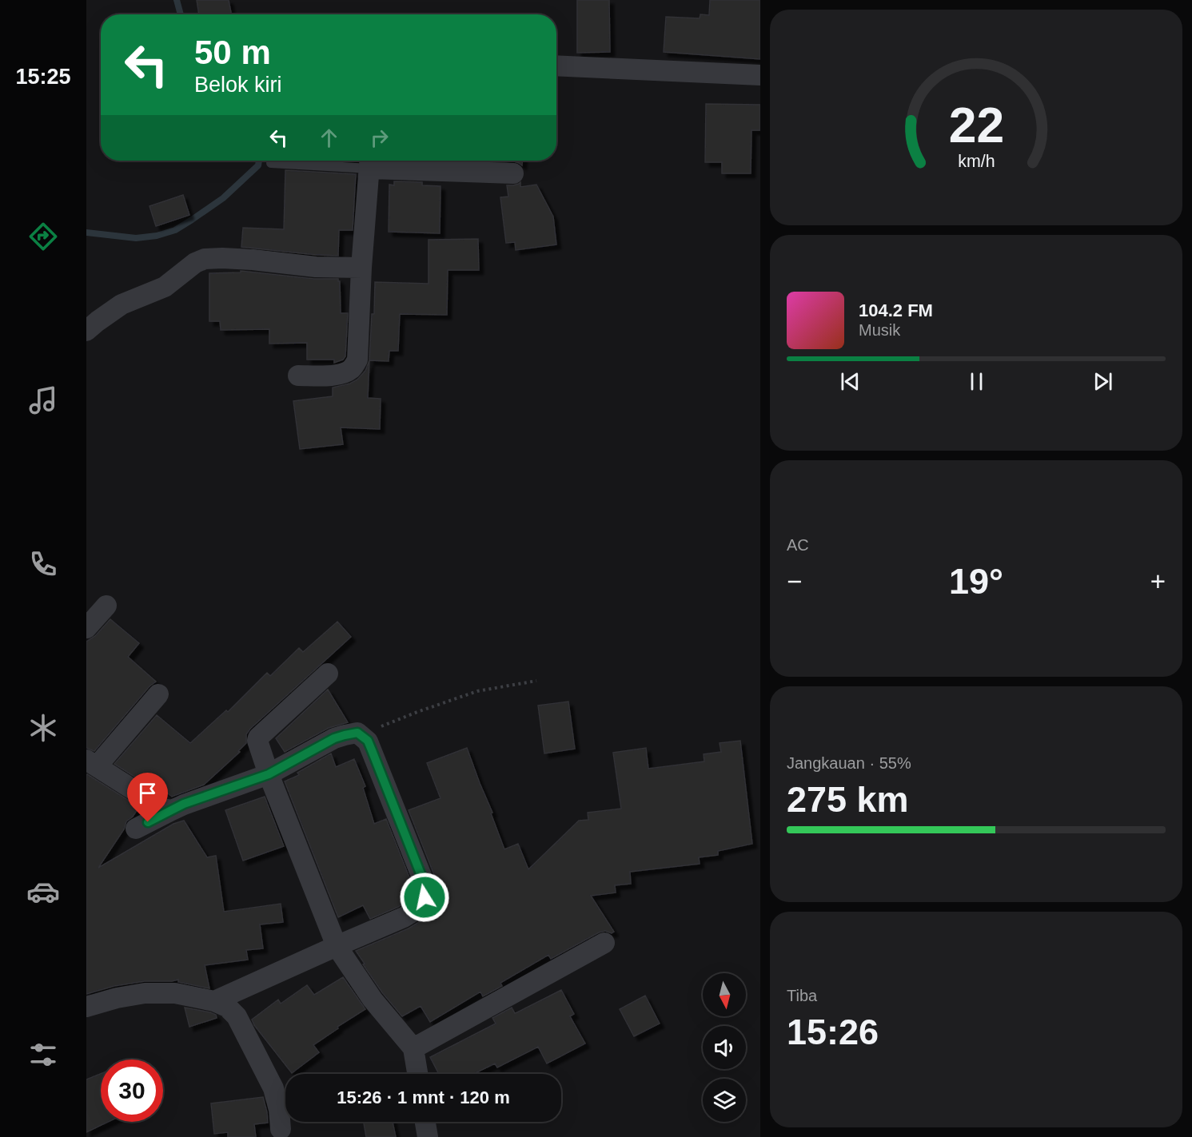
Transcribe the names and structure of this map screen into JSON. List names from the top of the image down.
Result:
{
  "north": "bottom",
  "page": {
    "tabs": "15:25",
    "turn": ["50 m", "Belok kiri"],
    "song": ["104.2 FM", "Musik"],
    "tile": [
      "AC",
      ["Jangkauan · 55%", "275 km"],
      ["Tiba", "15:26"]
    ],
    "heat": ["−", "19°", "+"],
    "limit": "30",
    "trip": "15:26 · 1 mnt · 120 m",
    "gauge": ["22", "km/h"]
  }
}
